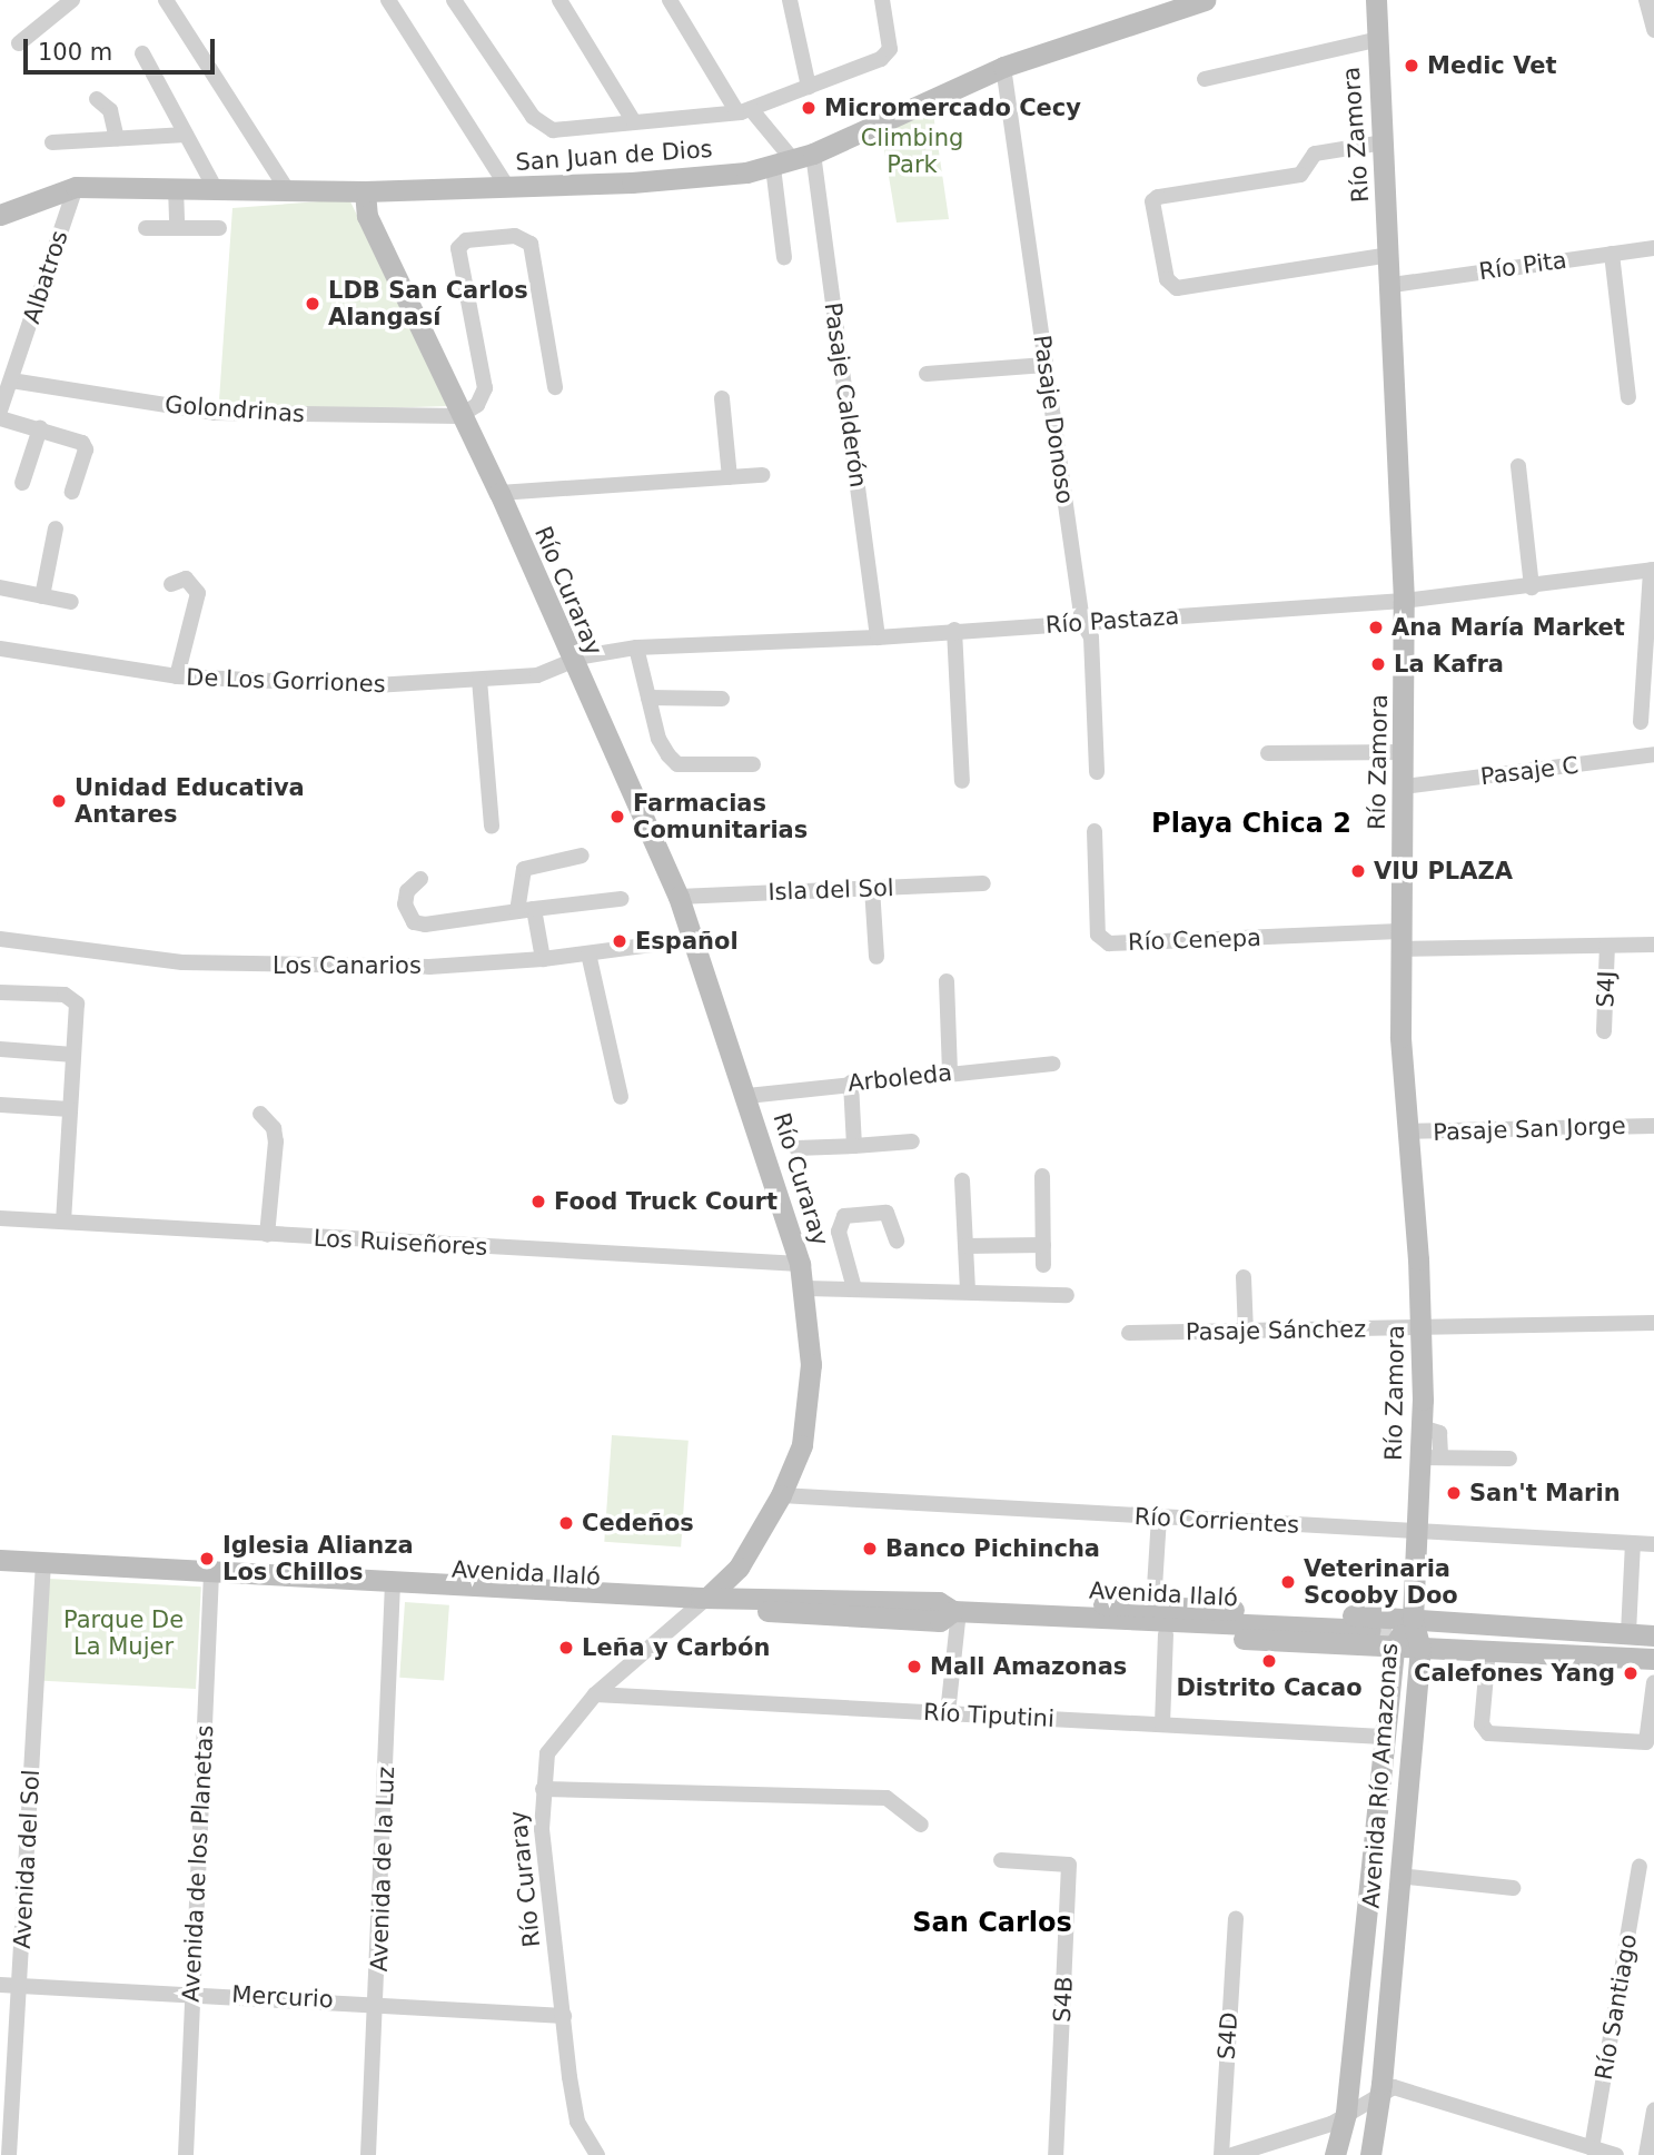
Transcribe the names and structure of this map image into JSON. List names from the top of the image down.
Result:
{
  "streets": {
    "street": [
      "Río Zamora",
      "San Juan de Dios",
      "Río Pita",
      "Albatros",
      "Pasaje Calderón",
      "Golondrinas",
      "Pasaje Donoso",
      "Río Curaray",
      "Río Pastaza",
      "De Los Gorriones",
      "Pasaje C",
      "Isla del Sol",
      "Río Cenepa",
      "Los Canarios",
      "S4J",
      "Arboleda",
      "Pasaje San Jorge",
      "Los Ruiseñores",
      "Pasaje Sánchez",
      "Río Corrientes",
      "Avenida Ilaló",
      "Río Tiputini",
      "Avenida Río Amazonas",
      "Avenida del Sol",
      "Avenida de los Planetas",
      "Avenida de la Luz",
      "Mercurio",
      "S4B",
      "Río Santiago",
      "S4D"
    ]
  },
  "crossings": [
    ["Río Zamora", "Río Pita"],
    ["Río Zamora", "Río Pastaza"],
    ["Río Zamora", "Pasaje C"],
    ["Río Zamora", "Río Cenepa"],
    ["Río Zamora", "Pasaje San Jorge"],
    ["Río Zamora", "Pasaje Sánchez"],
    ["Río Zamora", "Río Corrientes"],
    ["Río Zamora", "Avenida Río Amazonas"],
    ["San Juan de Dios", "Albatros"],
    ["San Juan de Dios", "Pasaje Calderón"],
    ["San Juan de Dios", "Pasaje Donoso"],
    ["San Juan de Dios", "Río Curaray"],
    ["Albatros", "Golondrinas"],
    ["Pasaje Calderón", "Río Pastaza"],
    ["Golondrinas", "Río Curaray"],
    ["Pasaje Donoso", "Río Pastaza"],
    ["Río Curaray", "Río Pastaza"],
    ["Río Curaray", "De Los Gorriones"],
    ["Río Curaray", "Isla del Sol"],
    ["Río Curaray", "Los Canarios"],
    ["Río Curaray", "Arboleda"],
    ["Río Curaray", "Los Ruiseñores"],
    ["Río Curaray", "Río Corrientes"],
    ["Río Curaray", "Avenida Ilaló"],
    ["Río Curaray", "Río Tiputini"],
    ["Río Curaray", "Mercurio"],
    ["Río Pastaza", "De Los Gorriones"],
    ["Río Cenepa", "S4J"],
    ["Avenida Ilaló", "Avenida del Sol"],
    ["Avenida Ilaló", "Avenida de los Planetas"],
    ["Avenida Ilaló", "Avenida de la Luz"],
    ["Río Tiputini", "Avenida Río Amazonas"],
    ["Avenida del Sol", "Mercurio"],
    ["Avenida de los Planetas", "Mercurio"],
    ["Avenida de la Luz", "Mercurio"]
  ],
  "districts": ["Playa Chica 2", "San Carlos"],
  "parks": ["Climbing Park", "Parque De La Mujer"],
  "places": [
    "Medic Vet",
    "Micromercado Cecy",
    "LDB San Carlos Alangasí",
    "Ana María Market",
    "La Kafra",
    "Unidad Educativa Antares",
    "Farmacias Comunitarias",
    "VIU PLAZA",
    "Español",
    "Food Truck Court",
    "San't Marin",
    "Cedeños",
    "Banco Pichincha",
    "Iglesia Alianza Los Chillos",
    "Veterinaria Scooby Doo",
    "Leña y Carbón",
    "Distrito Cacao",
    "Mall Amazonas",
    "Calefones Yang"
  ],
  "scale_bar": "100 m"
}
